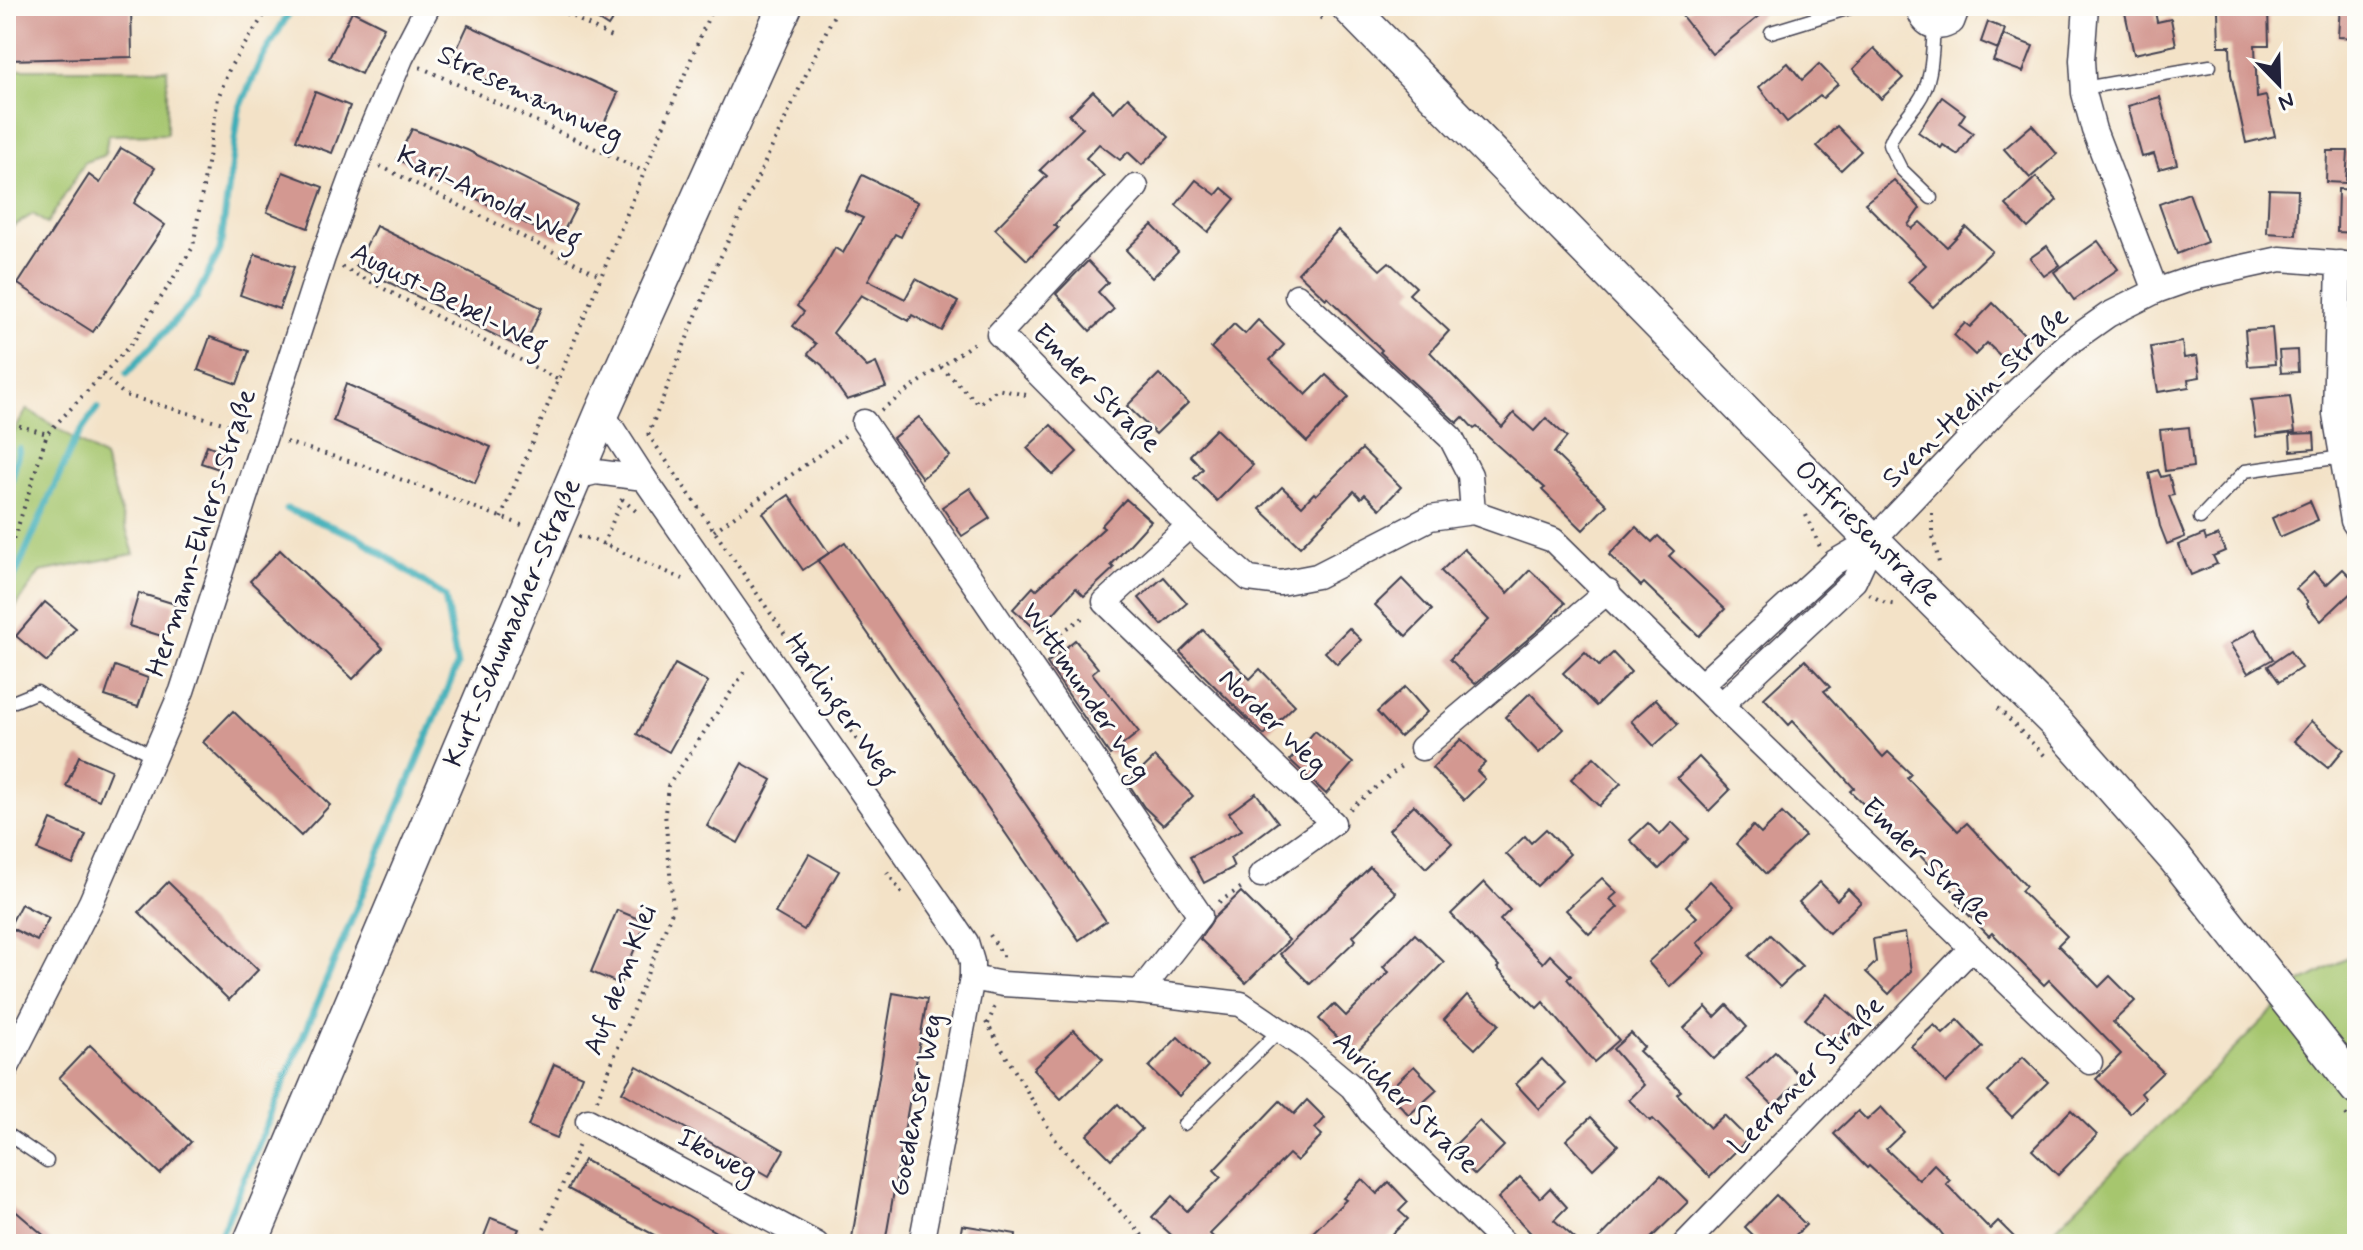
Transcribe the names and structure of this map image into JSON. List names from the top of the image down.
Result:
{
  "streets": {
    "main road": ["Ostfriesenstraße", "Kurt-Schumacher-Straße"],
    "street": [
      "Emder Straße",
      "Sven-Hedin-Straße",
      "Hermann-Ehlers-Straße",
      "Wittmunder Weg",
      "Harlinger Weg",
      "Norder Weg",
      "Leeraner Straße",
      "Auricher Straße",
      "Goedenser Weg",
      "Ikoweg"
    ],
    "path": [
      "Stresemannweg",
      "Karl-Arnold-Weg",
      "August-Bebel-Weg",
      "Auf dem Klei"
    ]
  },
  "crossings": [
    ["Stresemannweg", "Hermann-Ehlers-Straße"],
    ["Karl-Arnold-Weg", "Hermann-Ehlers-Straße"],
    ["August-Bebel-Weg", "Hermann-Ehlers-Straße"],
    ["Emder Straße", "Leeraner Straße"],
    ["Sven-Hedin-Straße", "Ostfriesenstraße"],
    ["Kurt-Schumacher-Straße", "Harlinger Weg"],
    ["Harlinger Weg", "Auf dem Klei"],
    ["Harlinger Weg", "Auricher Straße"],
    ["Harlinger Weg", "Goedenser Weg"],
    ["Auf dem Klei", "Ikoweg"],
    ["Auricher Straße", "Goedenser Weg"]
  ],
  "north": "bottom right"
}
